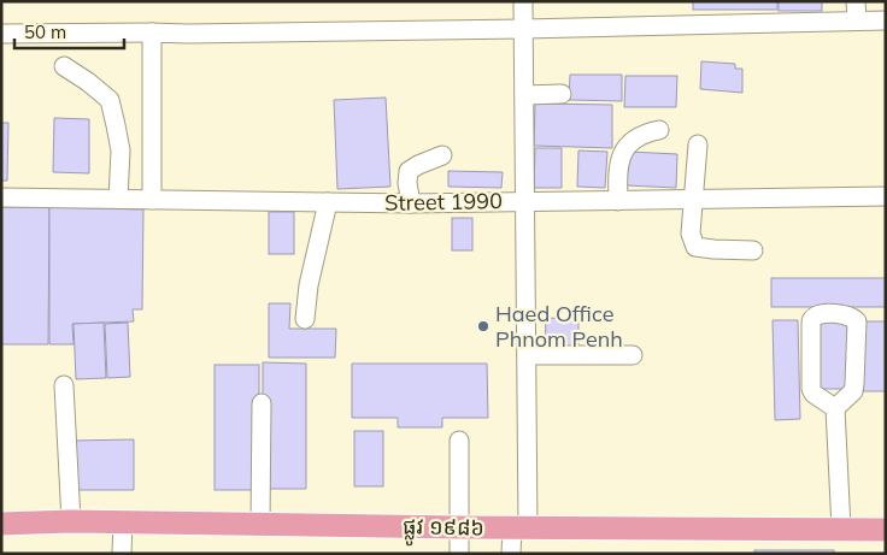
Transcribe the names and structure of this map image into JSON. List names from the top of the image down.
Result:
{
  "streets": {
    "main road": ["ផ្លូវ ១៩៨៦"],
    "street": ["Street 1990"]
  },
  "places": ["Haed Office Phnom Penh"],
  "scale_bar": "50 m"
}
